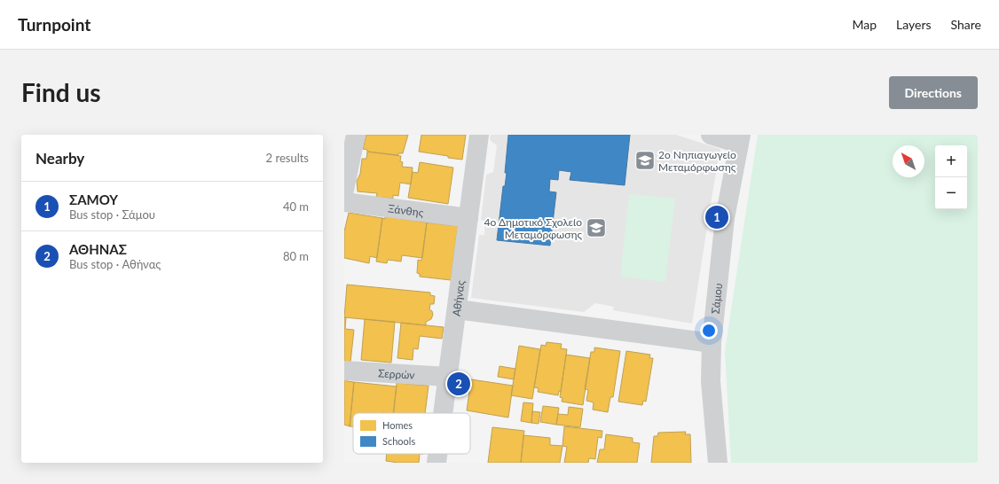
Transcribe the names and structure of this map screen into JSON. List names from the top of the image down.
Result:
{
  "streets": {
    "street": [
      "Ξάνθης",
      "Σάμου",
      "Αθήνας",
      "Σερρών"
    ]
  },
  "crossings": [
    ["Ξάνθης", "Αθήνας"],
    ["Αθήνας", "Σερρών"]
  ],
  "places": {
    "school or university": ["2ο Νηπιαγωγείο Μεταμόρφωσης", "4ο Δημοτικό Σχολείο Μεταμόρφωσης"]
  },
  "legend": ["Homes", "Schools"],
  "north": "top left",
  "page": {
    "header": "Turnpoint",
    "nav": ["Map", "Layers", "Share"],
    "buttons": "Directions",
    "title": "Find us",
    "heading": ["Nearby", "2 results"],
    "map_buttons": ["+", "−"],
    "list": [
      {
        "mark": "1",
        "name": "ΣΑΜΟΥ",
        "note": "Bus stop · Σάμου",
        "value": "40 m"
      },
      {
        "mark": "2",
        "name": "ΑΘΗΝΑΣ",
        "note": "Bus stop · Αθήνας",
        "value": "80 m"
      }
    ],
    "pins": ["1", "2"]
  }
}
